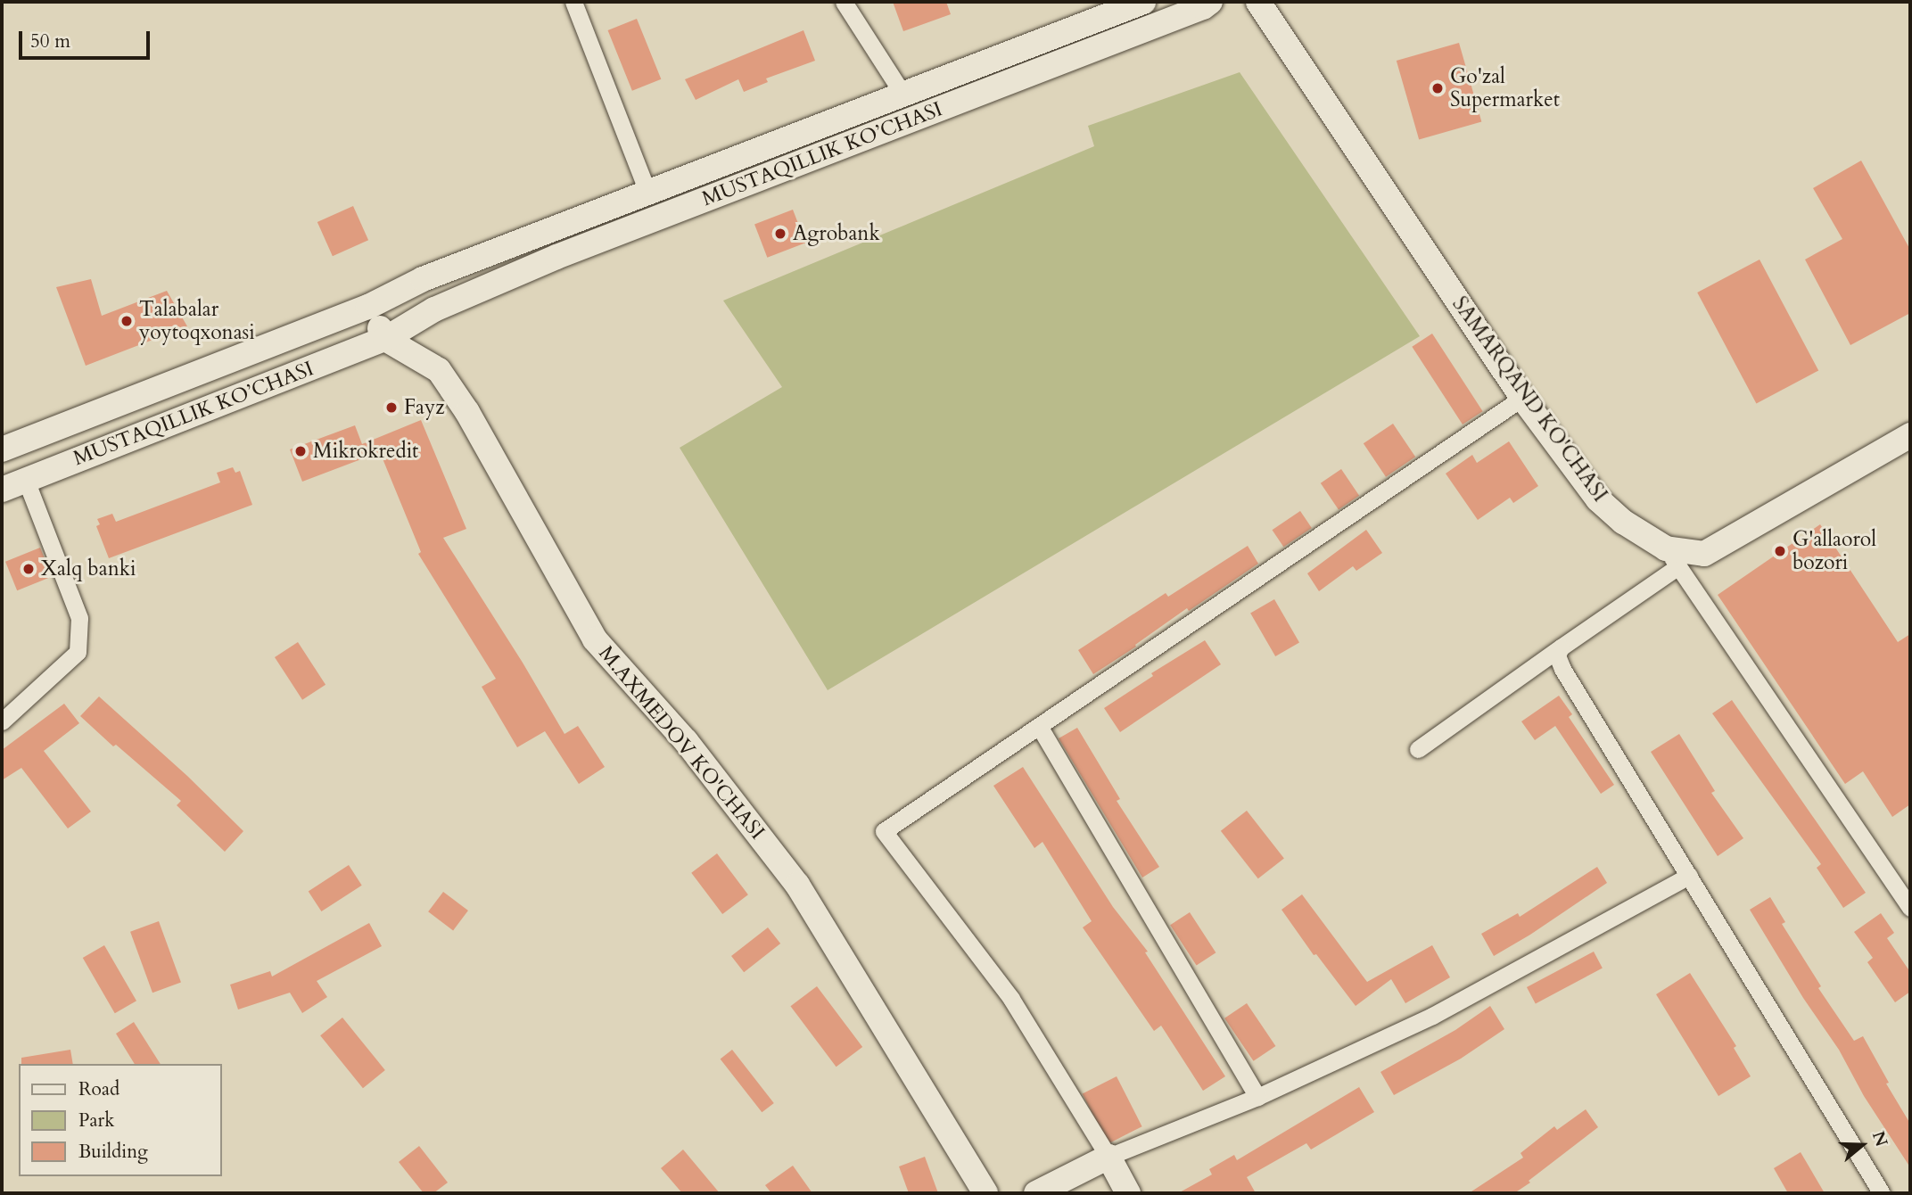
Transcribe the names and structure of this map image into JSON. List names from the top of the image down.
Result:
{
  "streets": {
    "street": ["MUSTAQILLIK KO’CHASI", "SAMARQAND KO'CHASI", "M.AXMEDOV KO'CHASI"]
  },
  "crossings": [
    ["MUSTAQILLIK KO’CHASI", "M.AXMEDOV KO'CHASI"]
  ],
  "places": [
    "Go'zal Supermarket",
    "Agrobank",
    "Talabalar yoytoqxonasi",
    "Fayz",
    "Mikrokredit",
    "G'allaorol bozori",
    "Xalq banki"
  ],
  "legend": ["Road", "Park", "Building"],
  "scale_bar": "50 m",
  "north": "right"
}
